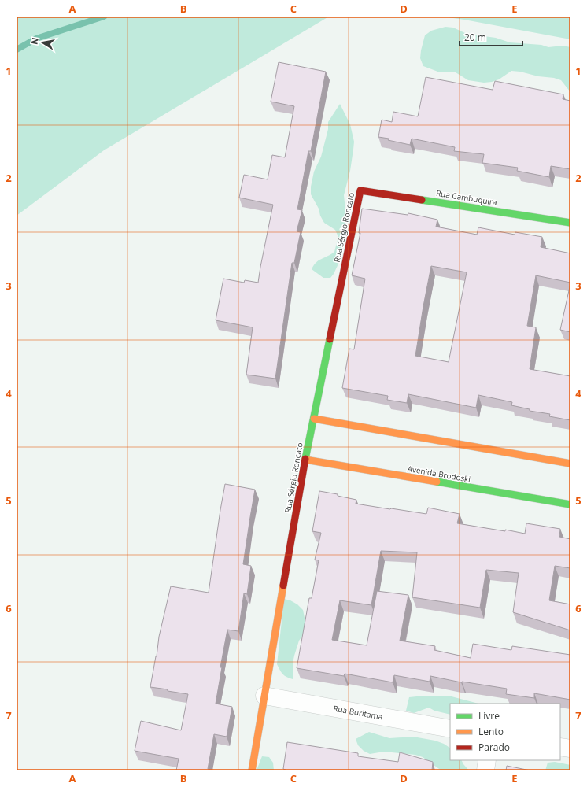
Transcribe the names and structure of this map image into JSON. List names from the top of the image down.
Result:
{
  "streets": {
    "street": [
      "Rua Cambuquira",
      "Rua Sérgio Roncato",
      "Avenida Brodoski",
      "Rua Buritama"
    ]
  },
  "crossings": [
    ["Rua Cambuquira", "Rua Sérgio Roncato"],
    ["Rua Sérgio Roncato", "Avenida Brodoski"],
    ["Rua Sérgio Roncato", "Rua Buritama"]
  ],
  "legend": ["Livre", "Lento", "Parado"],
  "scale_bar": "20 m",
  "north": "left",
  "grid": {
    "columns": [
      "A",
      "B",
      "C",
      "D",
      "E"
    ],
    "rows": [
      "1",
      "2",
      "3",
      "4",
      "5",
      "6",
      "7"
    ]
  }
}
